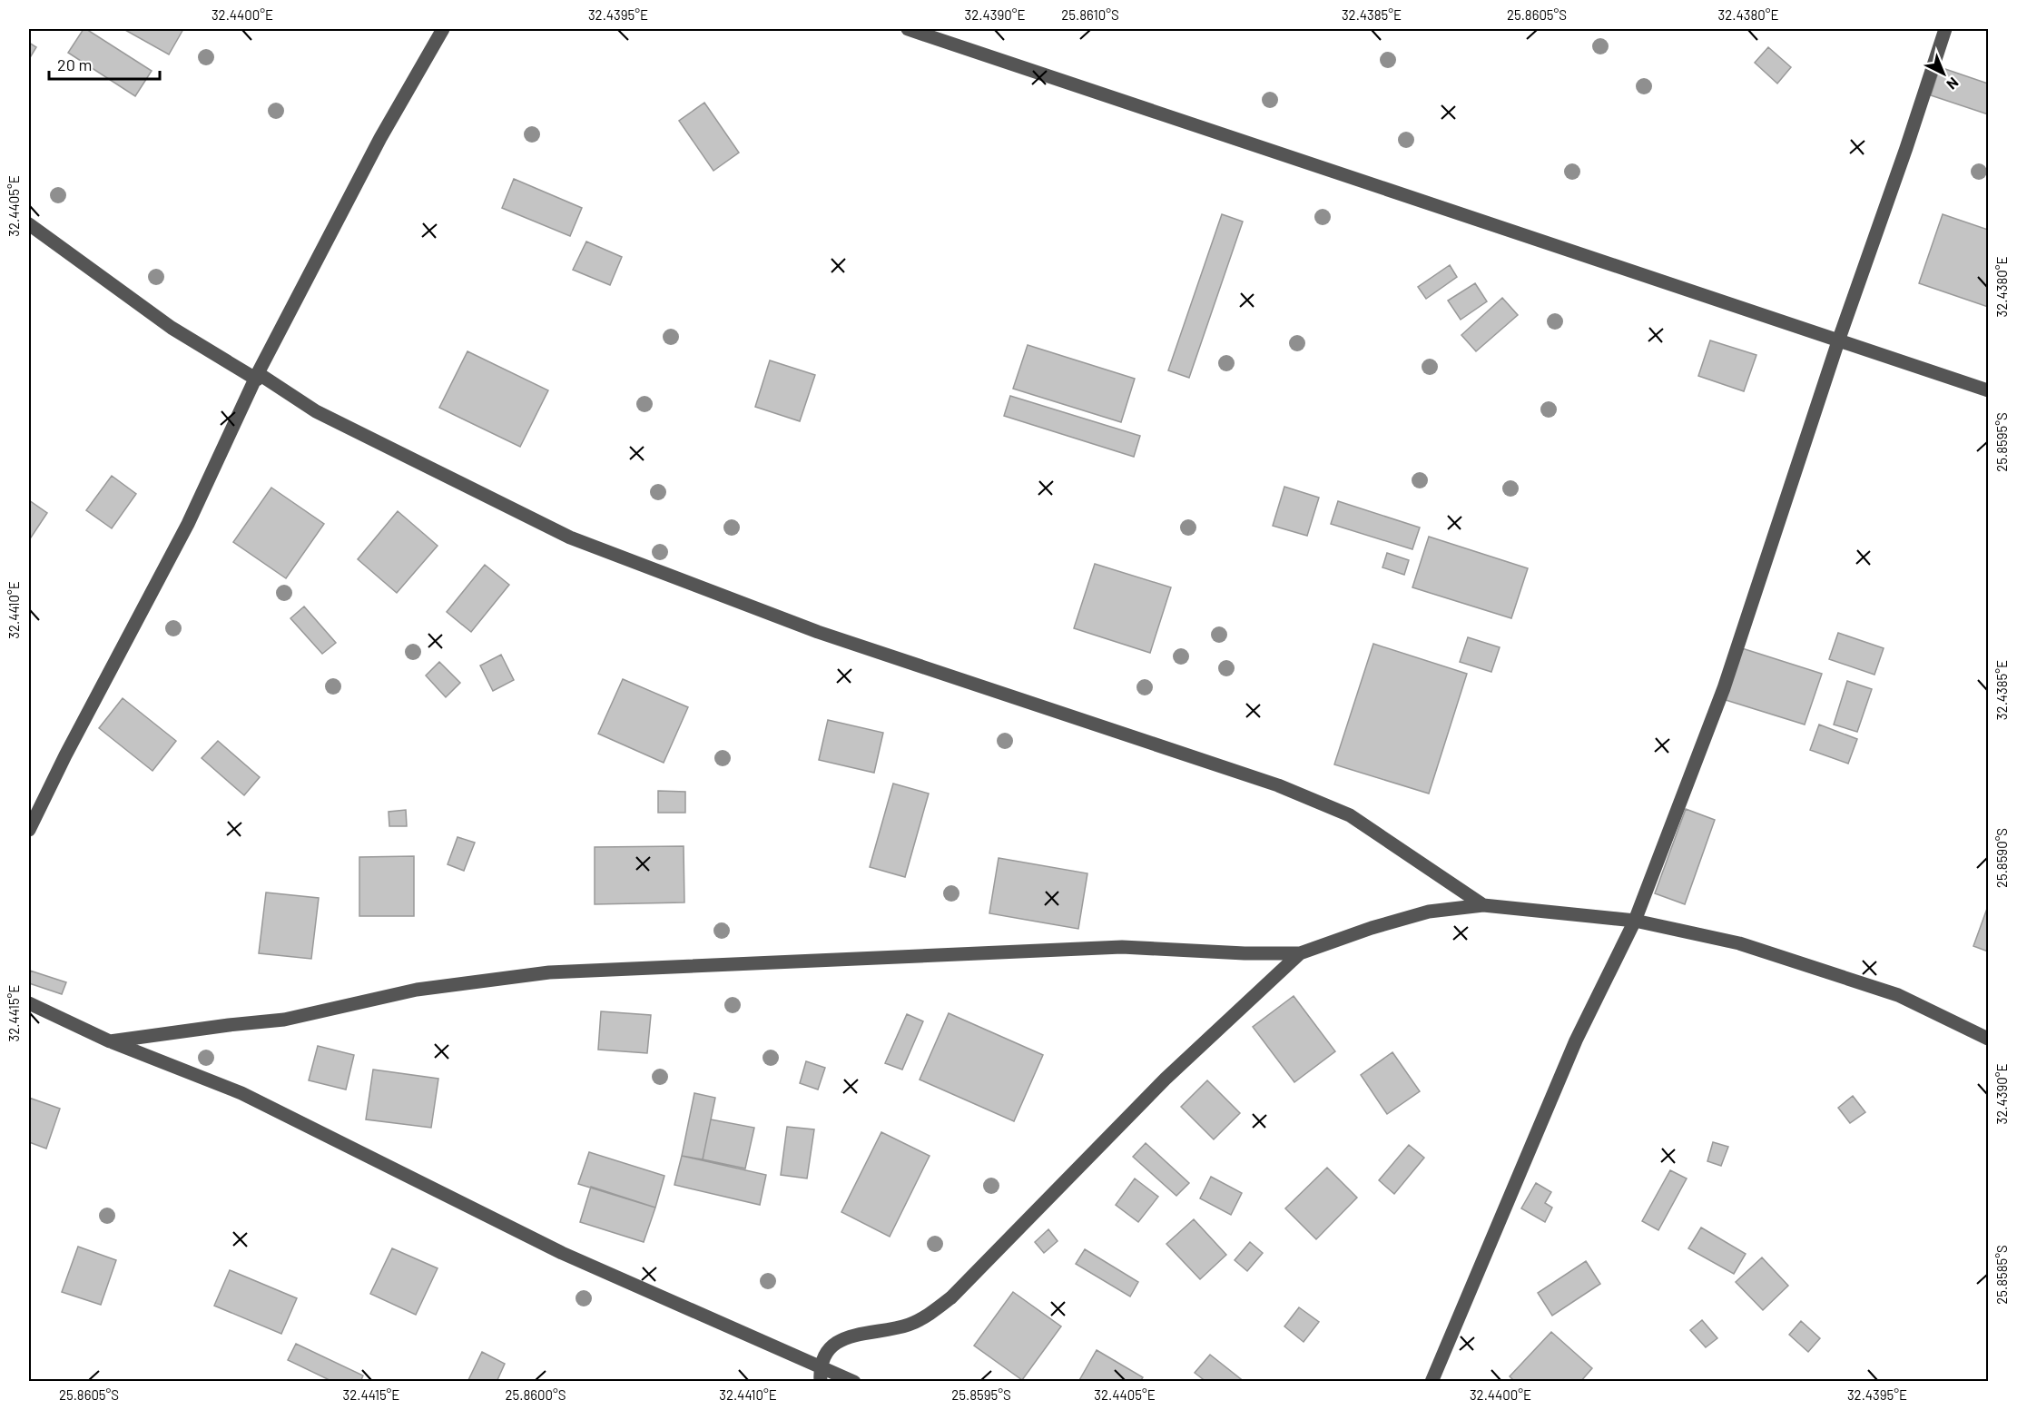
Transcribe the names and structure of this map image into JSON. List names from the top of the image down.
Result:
{
  "scale_bar": "20 m",
  "north": "bottom right",
  "coordinates": [
    "32.4400°E",
    "32.4395°E",
    "32.4390°E",
    "25.8610°S",
    "32.4385°E",
    "25.8605°S",
    "32.4380°E",
    "32.4405°E",
    "25.8595°S",
    "32.4410°E",
    "25.8590°S",
    "32.4415°E",
    "25.8585°S",
    "25.8600°S"
  ]
}
